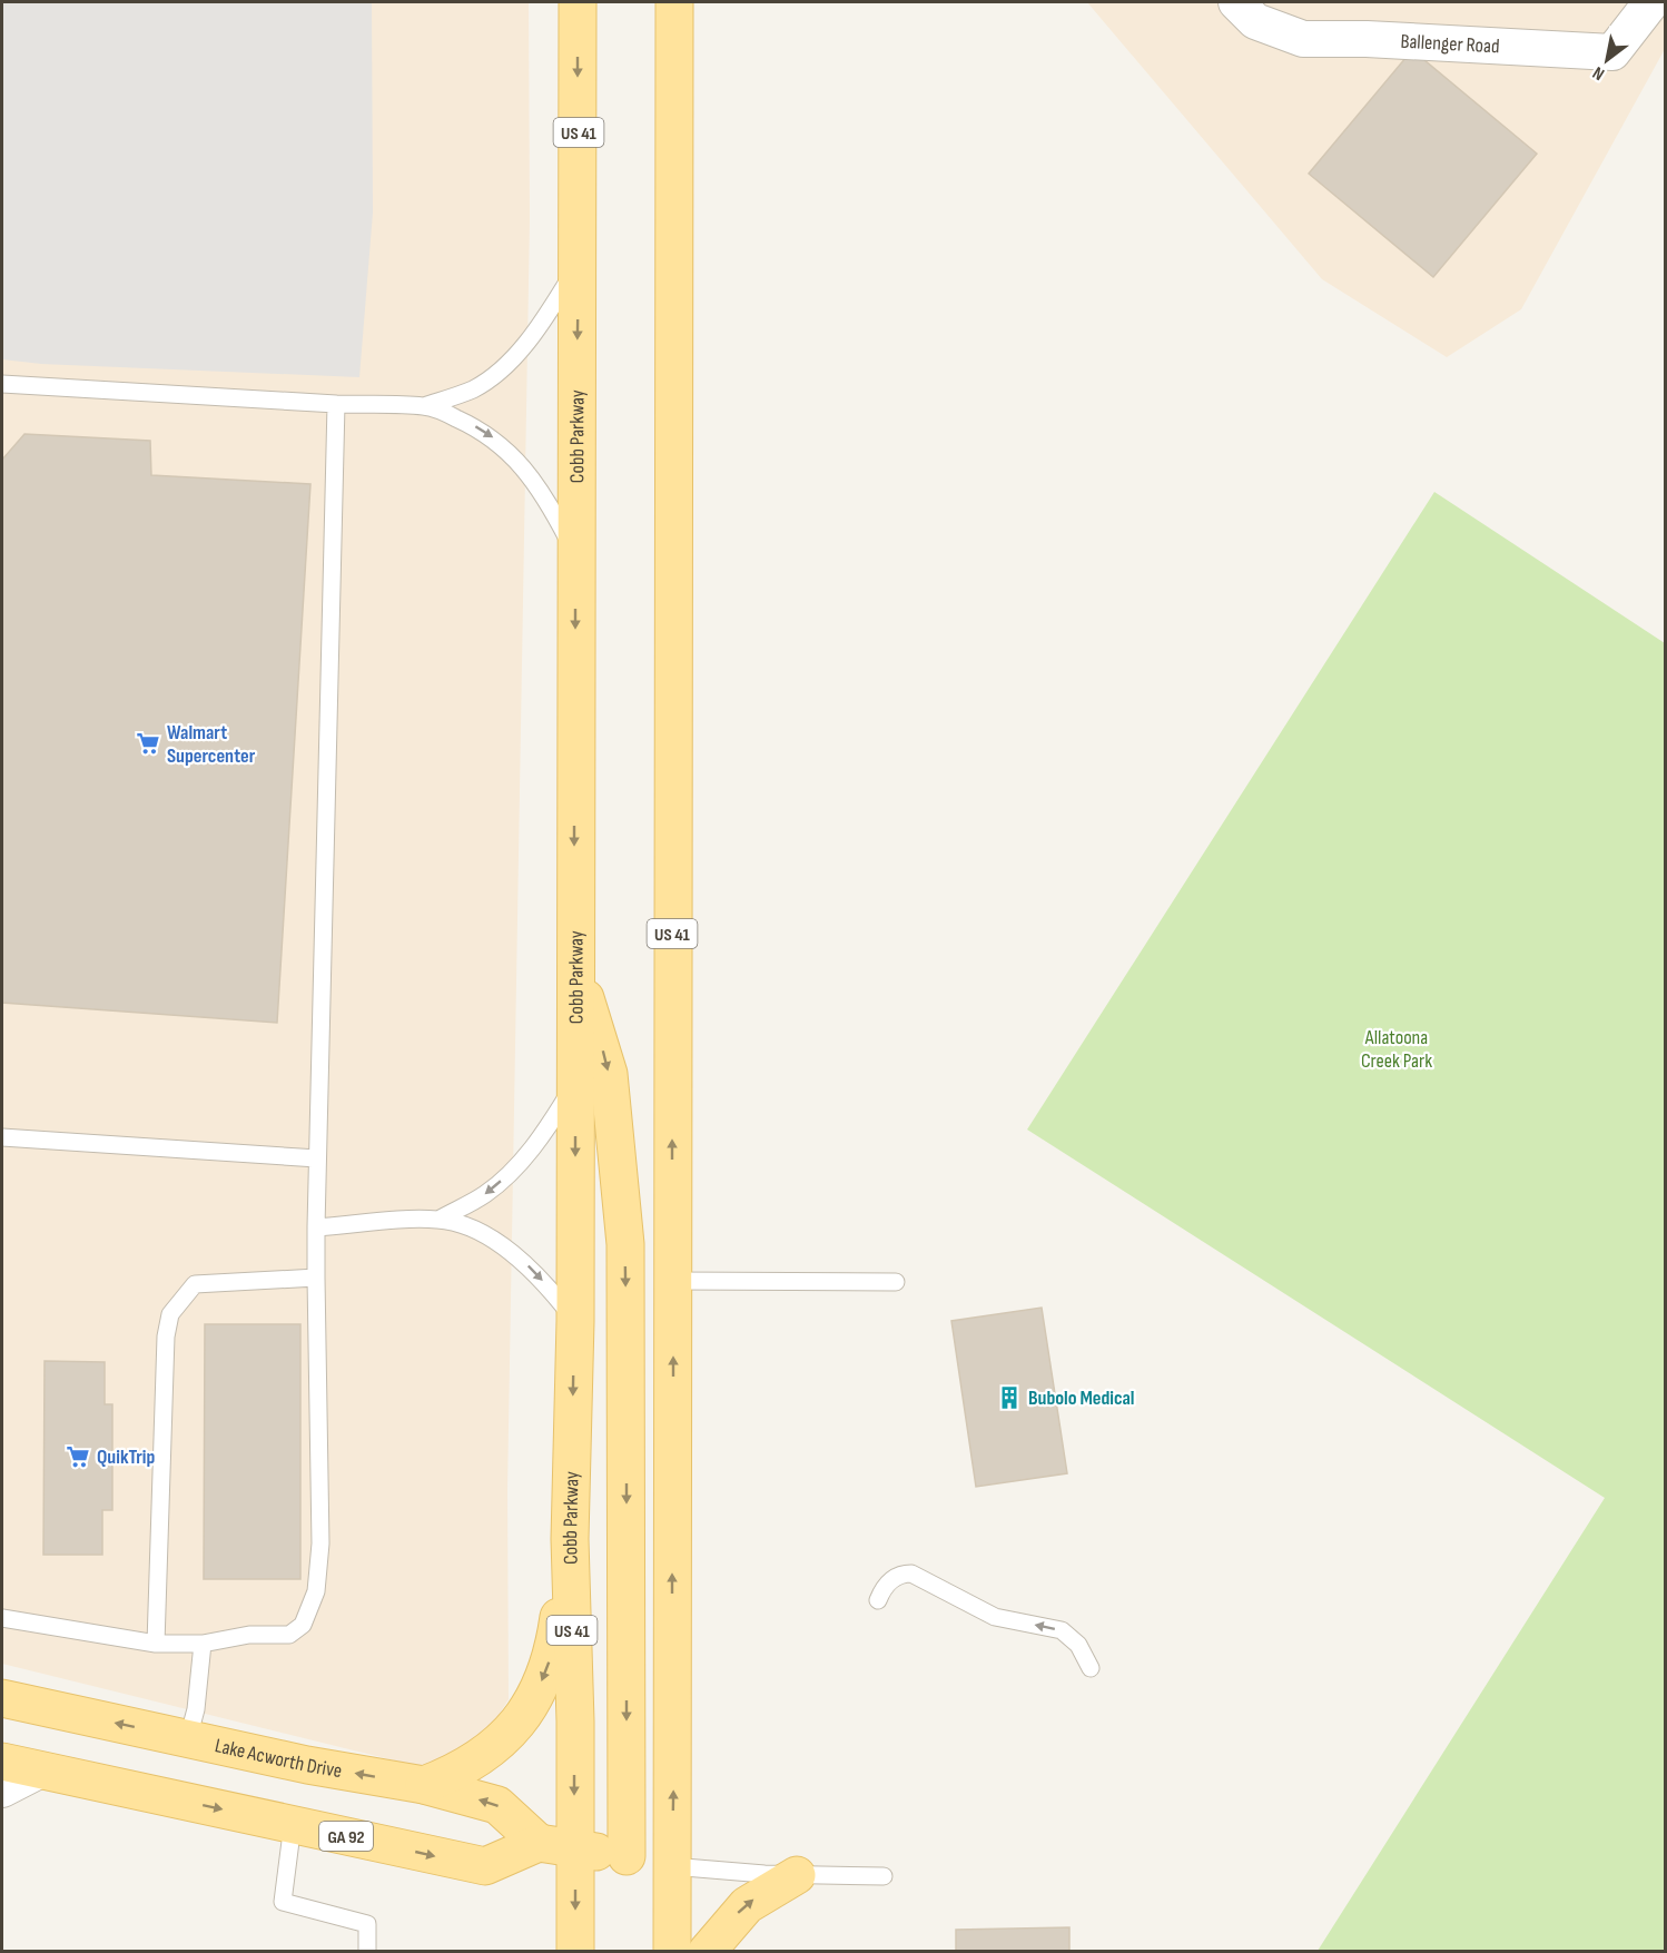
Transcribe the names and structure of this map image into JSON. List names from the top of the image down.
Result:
{
  "streets": {
    "main road": [
      "US 41",
      "Cobb Parkway",
      "Lake Acworth Drive",
      "GA 92"
    ],
    "street": ["Ballenger Road"]
  },
  "crossings": [
    ["Lake Acworth Drive", "GA 92"]
  ],
  "parks": ["Allatoona Creek Park"],
  "places": {
    "supermarket": ["Walmart Supercenter", "QuikTrip"],
    "building": ["Bubolo Medical"]
  },
  "north": "bottom left"
}
